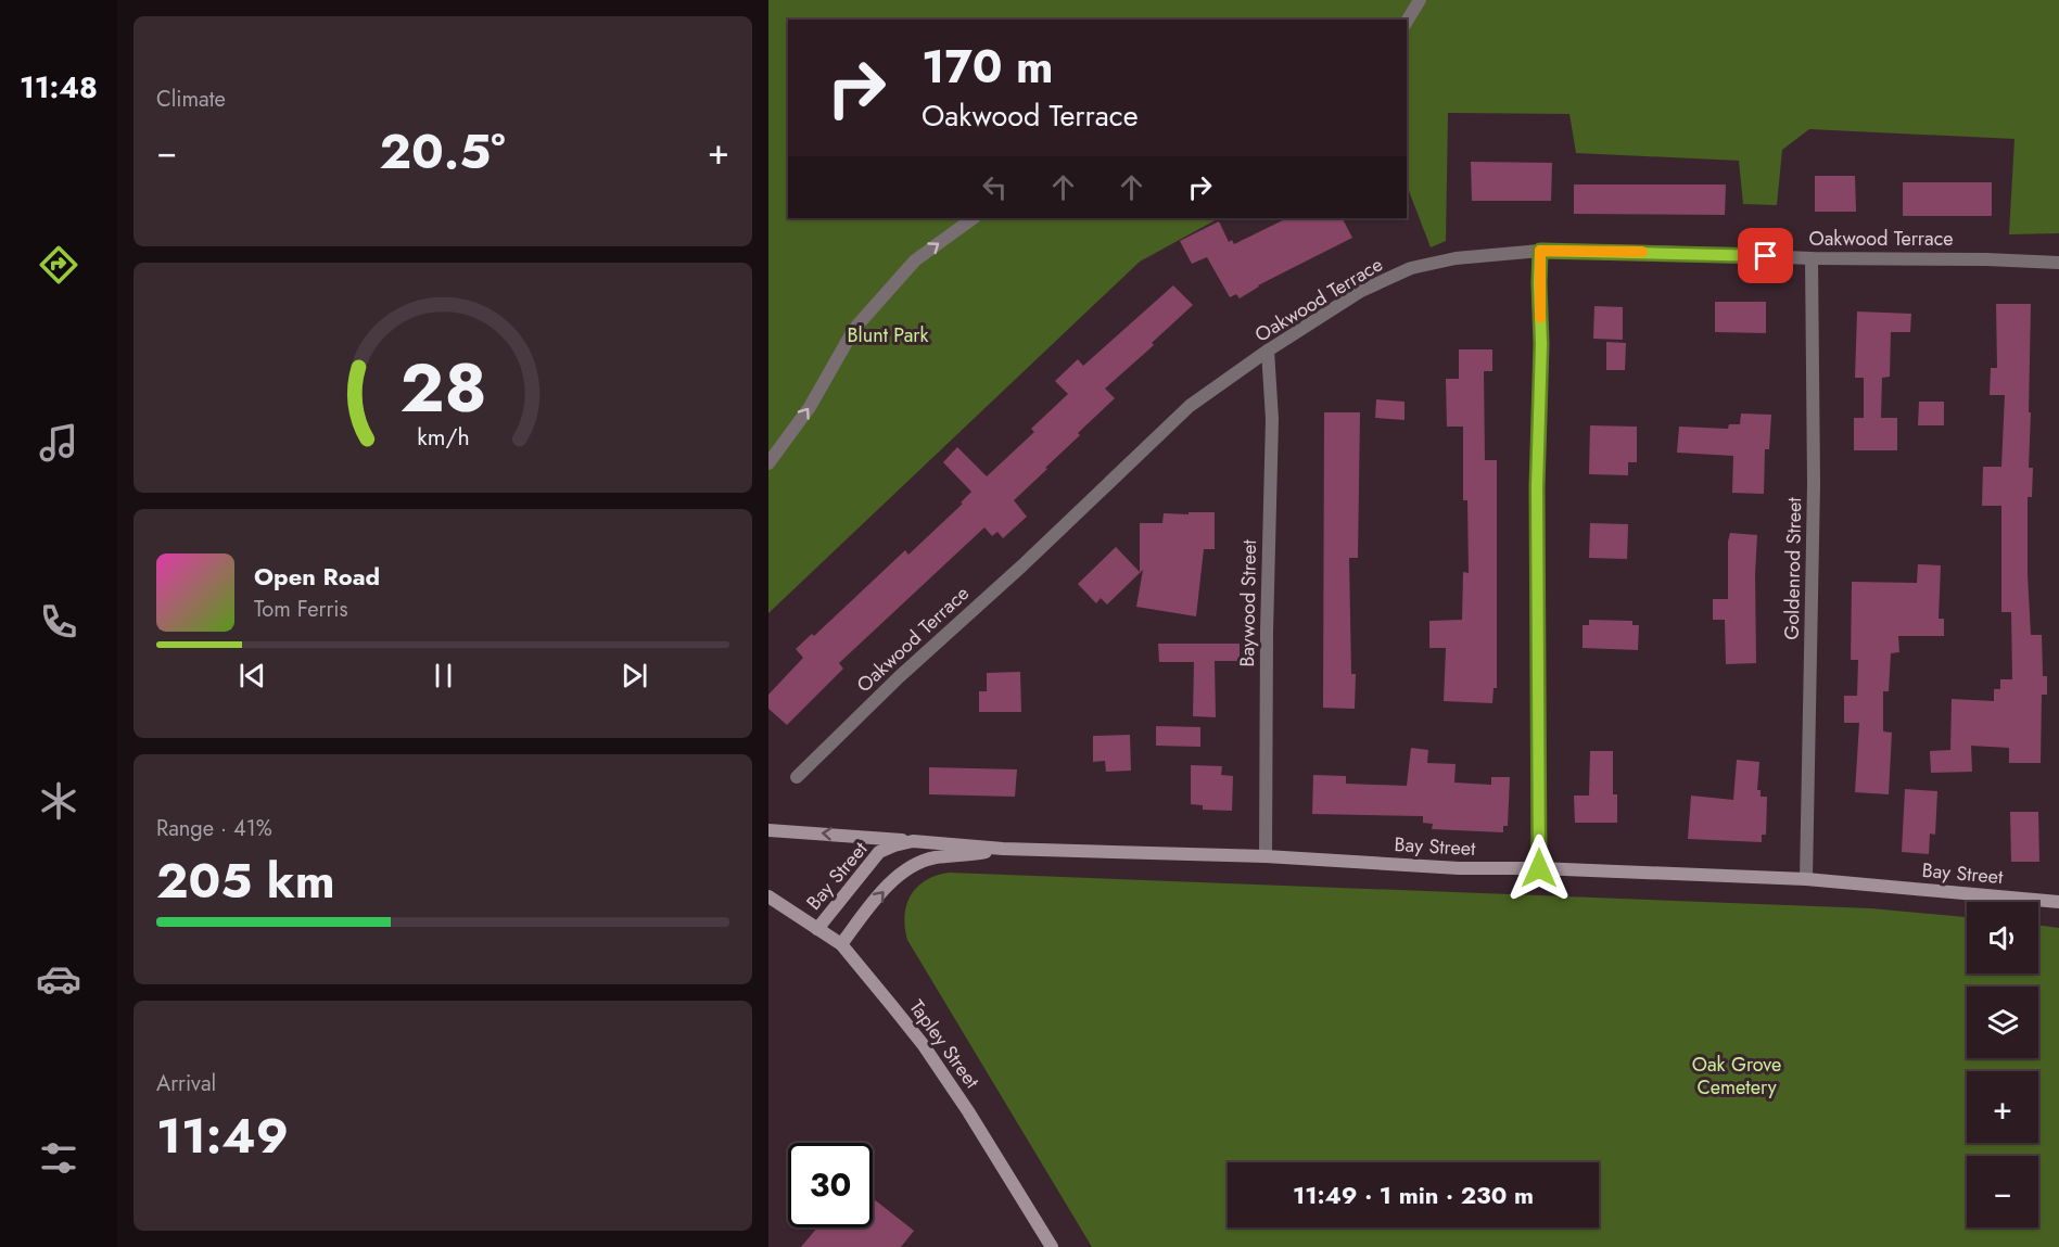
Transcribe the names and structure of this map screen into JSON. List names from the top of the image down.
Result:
{
  "streets": {
    "main road": ["Bay Street", "Tapley Street"],
    "street": ["Oakwood Terrace", "Goldenrod Street", "Baywood Street"]
  },
  "crossings": [
    ["Oakwood Terrace", "Goldenrod Street"],
    ["Oakwood Terrace", "Baywood Street"],
    ["Goldenrod Street", "Bay Street"],
    ["Baywood Street", "Bay Street"],
    ["Bay Street", "Tapley Street"]
  ],
  "parks": ["Blunt Park", "Oak Grove Cemetery"],
  "page": {
    "tabs": "11:48",
    "tile": [
      "Climate",
      ["Range · 41%", "205 km"],
      ["Arrival", "11:49"]
    ],
    "turn": ["170 m", "Oakwood Terrace"],
    "heat": ["−", "20.5°", "+"],
    "song": ["Open Road", "Tom Ferris"],
    "map_buttons": ["+", "−"],
    "limit": "30",
    "trip": "11:49 · 1 min · 230 m",
    "gauge": ["28", "km/h"]
  }
}
